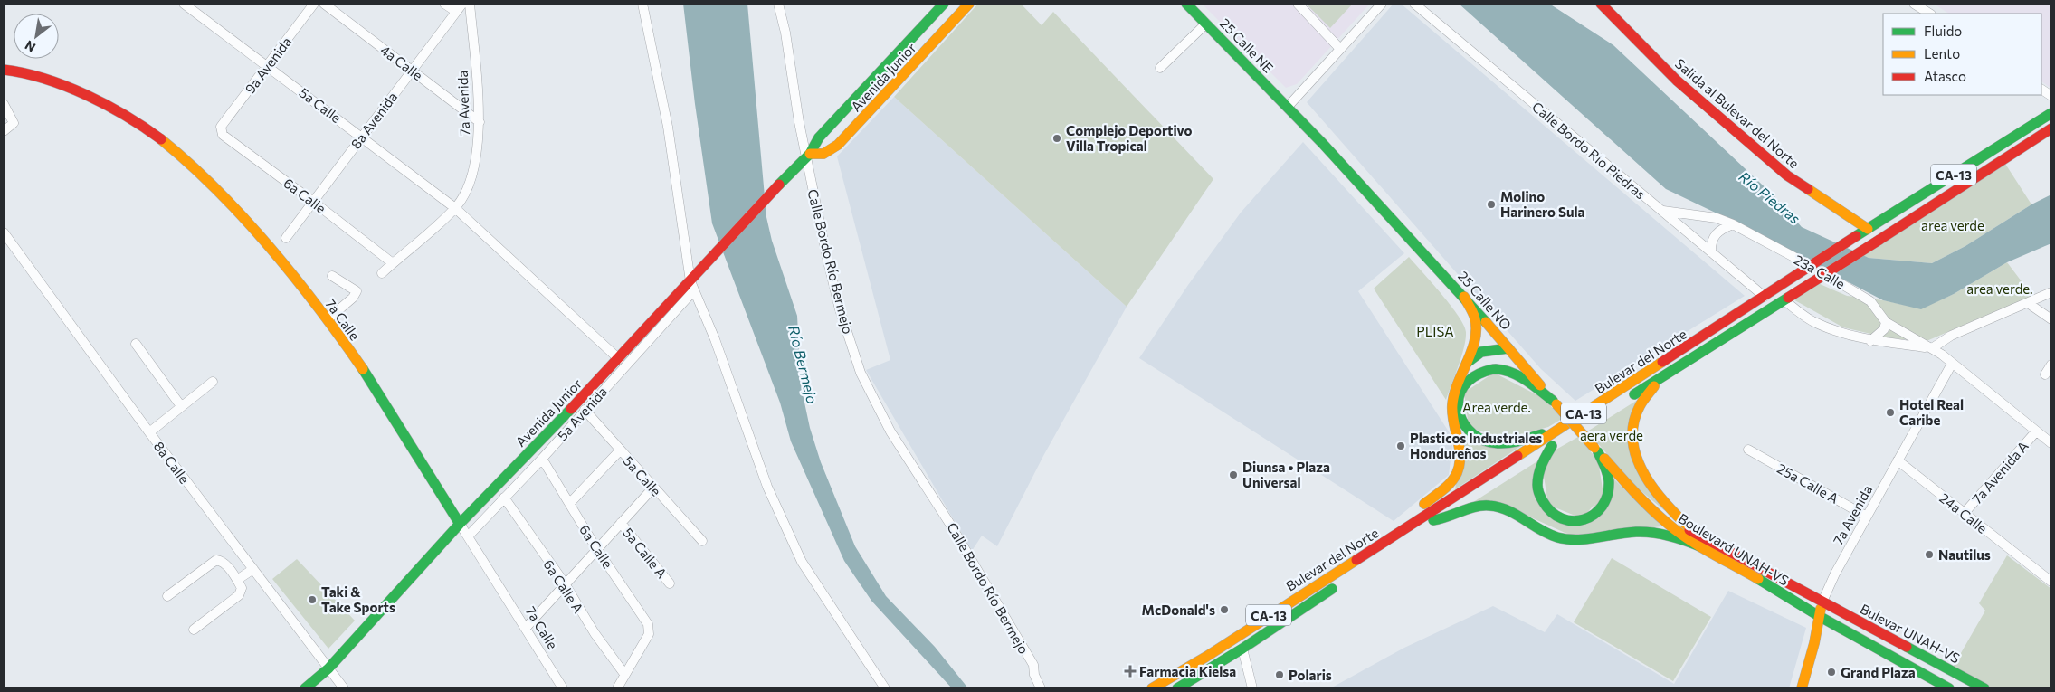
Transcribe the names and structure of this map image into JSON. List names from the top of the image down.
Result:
{
  "streets": {
    "main road": [
      "25 Calle NE",
      "Avenida Junior",
      "7a Avenida",
      "Salida al Bulevar del Norte",
      "CA-13",
      "25 Calle NO",
      "7a Calle",
      "Bulevar del Norte",
      "Boulevard UNAH-VS",
      "Bulevar UNAH-VS"
    ],
    "street": [
      "4a Calle",
      "9a Avenida",
      "5a Calle",
      "8a Avenida",
      "Calle Bordo Río Piedras",
      "6a Calle",
      "Calle Bordo Río Bermejo",
      "23a Calle",
      "5a Avenida",
      "8a Calle",
      "7a Avenida A",
      "25a Calle A",
      "24a Calle",
      "5a Calle A",
      "6a Calle A"
    ]
  },
  "crossings": [
    ["25 Calle NE", "25 Calle NO"],
    ["4a Calle", "7a Avenida"],
    ["4a Calle", "8a Avenida"],
    ["9a Avenida", "5a Calle"],
    ["9a Avenida", "6a Calle"],
    ["Avenida Junior", "5a Calle"],
    ["Avenida Junior", "Calle Bordo Río Bermejo"],
    ["Avenida Junior", "7a Calle"],
    ["Avenida Junior", "5a Avenida"],
    ["Avenida Junior", "8a Calle"],
    ["7a Avenida", "5a Calle"],
    ["7a Avenida", "6a Calle"],
    ["7a Avenida", "23a Calle"],
    ["7a Avenida", "25a Calle A"],
    ["7a Avenida", "24a Calle"],
    ["7a Avenida", "Boulevard UNAH-VS"],
    ["7a Avenida", "Bulevar UNAH-VS"],
    ["5a Calle", "8a Avenida"],
    ["5a Calle", "5a Avenida"],
    ["Salida al Bulevar del Norte", "Bulevar del Norte"],
    ["8a Avenida", "6a Calle"],
    ["Calle Bordo Río Piedras", "23a Calle"],
    ["Calle Bordo Río Piedras", "Bulevar del Norte"],
    ["6a Calle", "5a Avenida"],
    ["6a Calle", "6a Calle A"],
    ["23a Calle", "7a Avenida A"],
    ["25 Calle NO", "Boulevard UNAH-VS"],
    ["7a Calle", "5a Avenida"],
    ["5a Avenida", "6a Calle A"],
    ["7a Avenida A", "24a Calle"],
    ["Boulevard UNAH-VS", "Bulevar UNAH-VS"]
  ],
  "water": ["Río Piedras", "Río Bermejo"],
  "parks": [
    "area verde",
    "area verde.",
    "PLISA",
    "Area verde.",
    "aera verde"
  ],
  "places": {
    "other": [
      "Complejo Deportivo Villa Tropical",
      "Molino Harinero Sula",
      "Hotel Real Caribe",
      "Plasticos Industriales Hondureños",
      "Diunsa • Plaza Universal",
      "Nautilus",
      "Taki & Take Sports",
      "McDonald's",
      "Grand Plaza",
      "Polaris"
    ],
    "health": ["Farmacia Kielsa"]
  },
  "legend": ["Fluido", "Lento", "Atasco"],
  "north": "bottom left"
}
